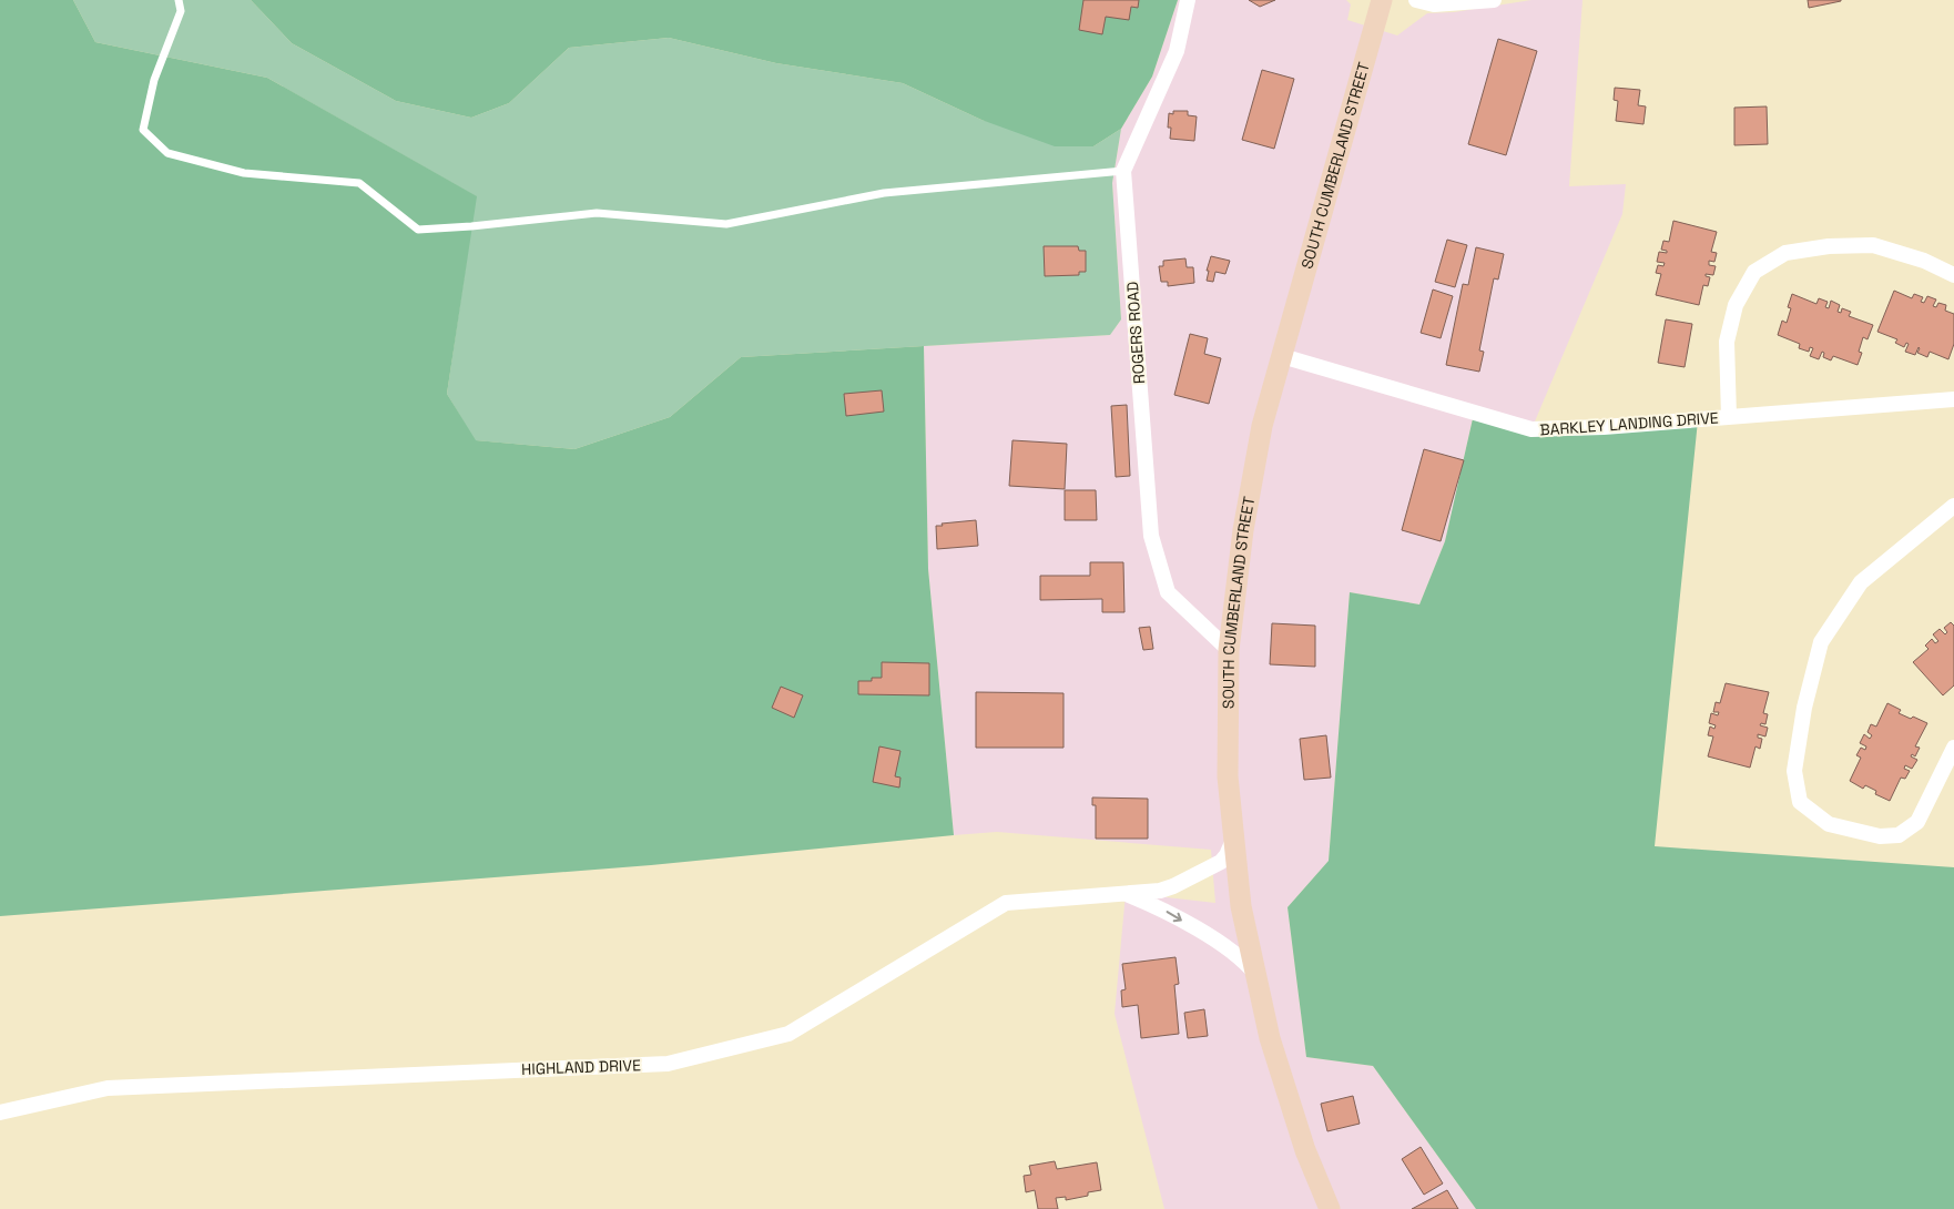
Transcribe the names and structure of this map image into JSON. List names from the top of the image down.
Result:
{
  "streets": {
    "main road": ["SOUTH CUMBERLAND STREET"],
    "street": ["ROGERS ROAD", "BARKLEY LANDING DRIVE", "HIGHLAND DRIVE"]
  },
  "crossings": [
    ["SOUTH CUMBERLAND STREET", "ROGERS ROAD"],
    ["SOUTH CUMBERLAND STREET", "BARKLEY LANDING DRIVE"],
    ["SOUTH CUMBERLAND STREET", "HIGHLAND DRIVE"]
  ]
}
